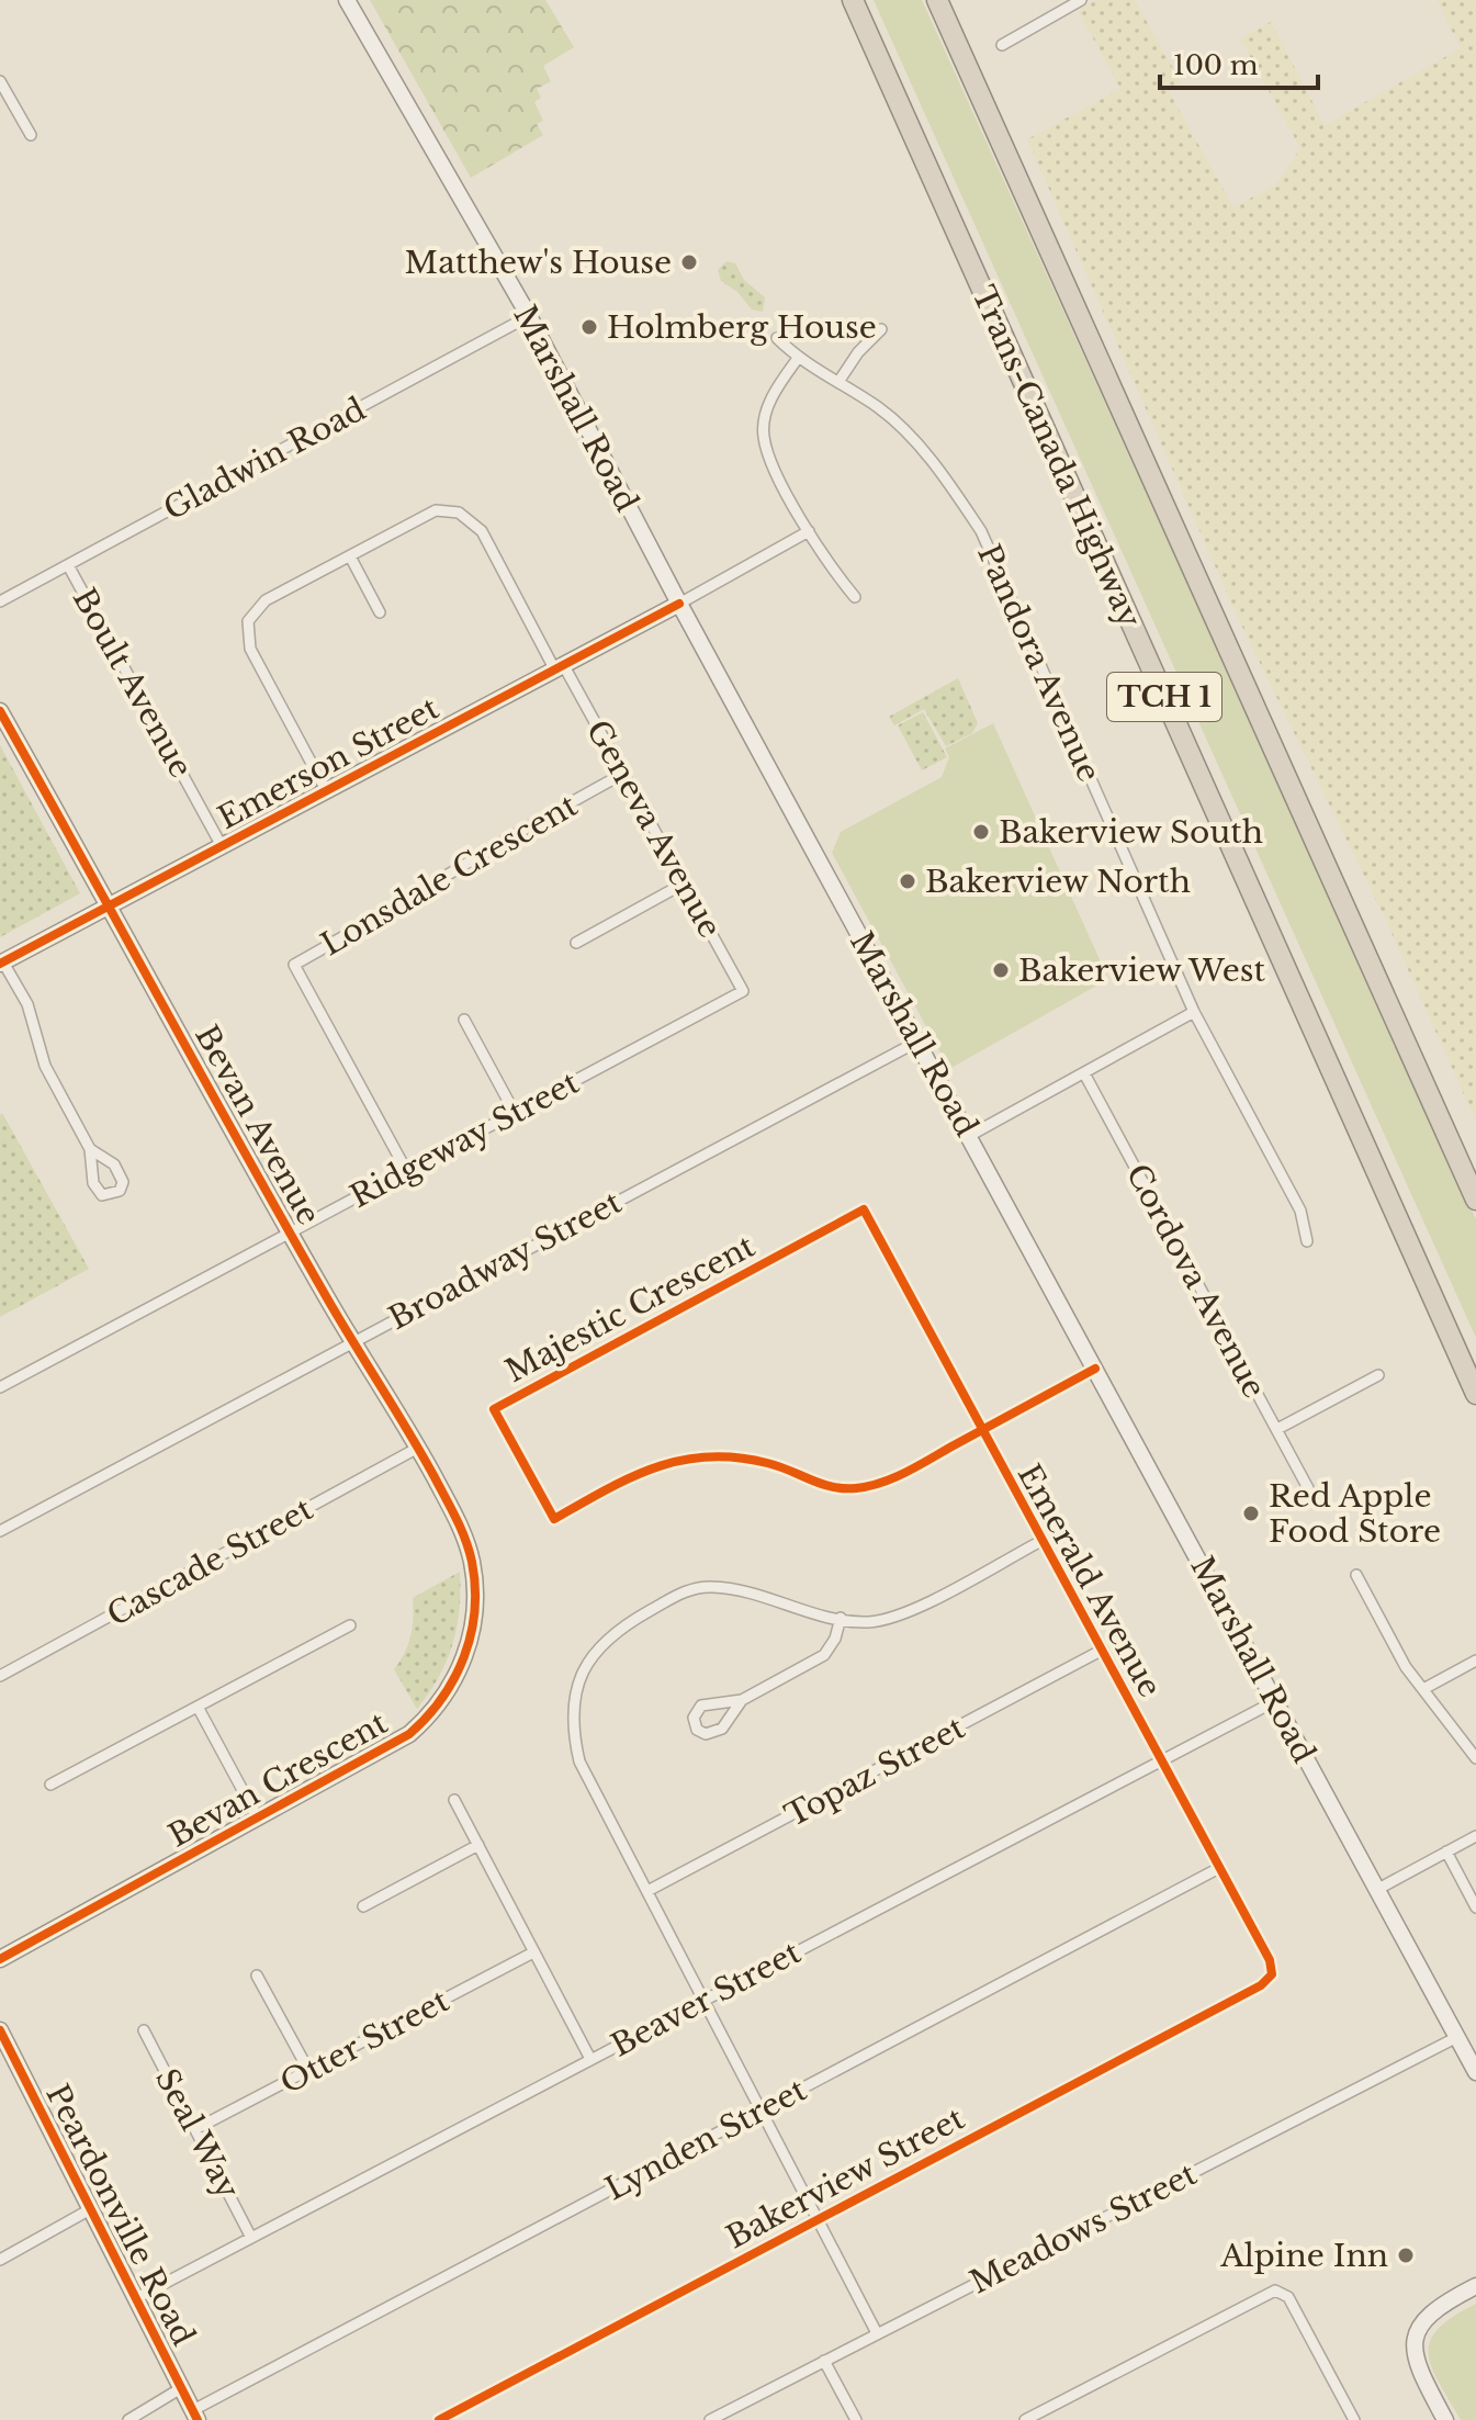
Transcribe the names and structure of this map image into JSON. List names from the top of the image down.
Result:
{
  "streets": {
    "highway": ["Trans-Canada Highway", "TCH 1"],
    "main road": [
      "Marshall Road",
      "Emerson Street",
      "Bevan Avenue",
      "Bevan Crescent",
      "Peardonville Road"
    ],
    "street": [
      "Gladwin Road",
      "Pandora Avenue",
      "Boult Avenue",
      "Geneva Avenue",
      "Lonsdale Crescent",
      "Ridgeway Street",
      "Broadway Street",
      "Cordova Avenue",
      "Majestic Crescent",
      "Cascade Street",
      "Emerald Avenue",
      "Topaz Street",
      "Beaver Street",
      "Otter Street",
      "Seal Way",
      "Lynden Street",
      "Bakerview Street",
      "Meadows Street"
    ]
  },
  "crossings": [
    ["Marshall Road", "Gladwin Road"],
    ["Marshall Road", "Emerson Street"],
    ["Marshall Road", "Broadway Street"],
    ["Marshall Road", "Majestic Crescent"],
    ["Marshall Road", "Beaver Street"],
    ["Marshall Road", "Meadows Street"],
    ["Gladwin Road", "Boult Avenue"],
    ["Boult Avenue", "Emerson Street"],
    ["Emerson Street", "Geneva Avenue"],
    ["Emerson Street", "Bevan Avenue"],
    ["Geneva Avenue", "Lonsdale Crescent"],
    ["Geneva Avenue", "Ridgeway Street"],
    ["Lonsdale Crescent", "Ridgeway Street"],
    ["Bevan Avenue", "Ridgeway Street"],
    ["Bevan Avenue", "Broadway Street"],
    ["Bevan Avenue", "Cascade Street"],
    ["Bevan Avenue", "Bevan Crescent"],
    ["Majestic Crescent", "Emerald Avenue"],
    ["Emerald Avenue", "Topaz Street"],
    ["Emerald Avenue", "Beaver Street"],
    ["Emerald Avenue", "Lynden Street"],
    ["Emerald Avenue", "Bakerview Street"],
    ["Beaver Street", "Seal Way"],
    ["Beaver Street", "Peardonville Road"],
    ["Otter Street", "Seal Way"],
    ["Lynden Street", "Peardonville Road"]
  ],
  "places": [
    "Matthew's House",
    "Holmberg House",
    "Bakerview South",
    "Bakerview North",
    "Bakerview West",
    "Red Apple Food Store",
    "Alpine Inn"
  ],
  "scale_bar": "100 m"
}
